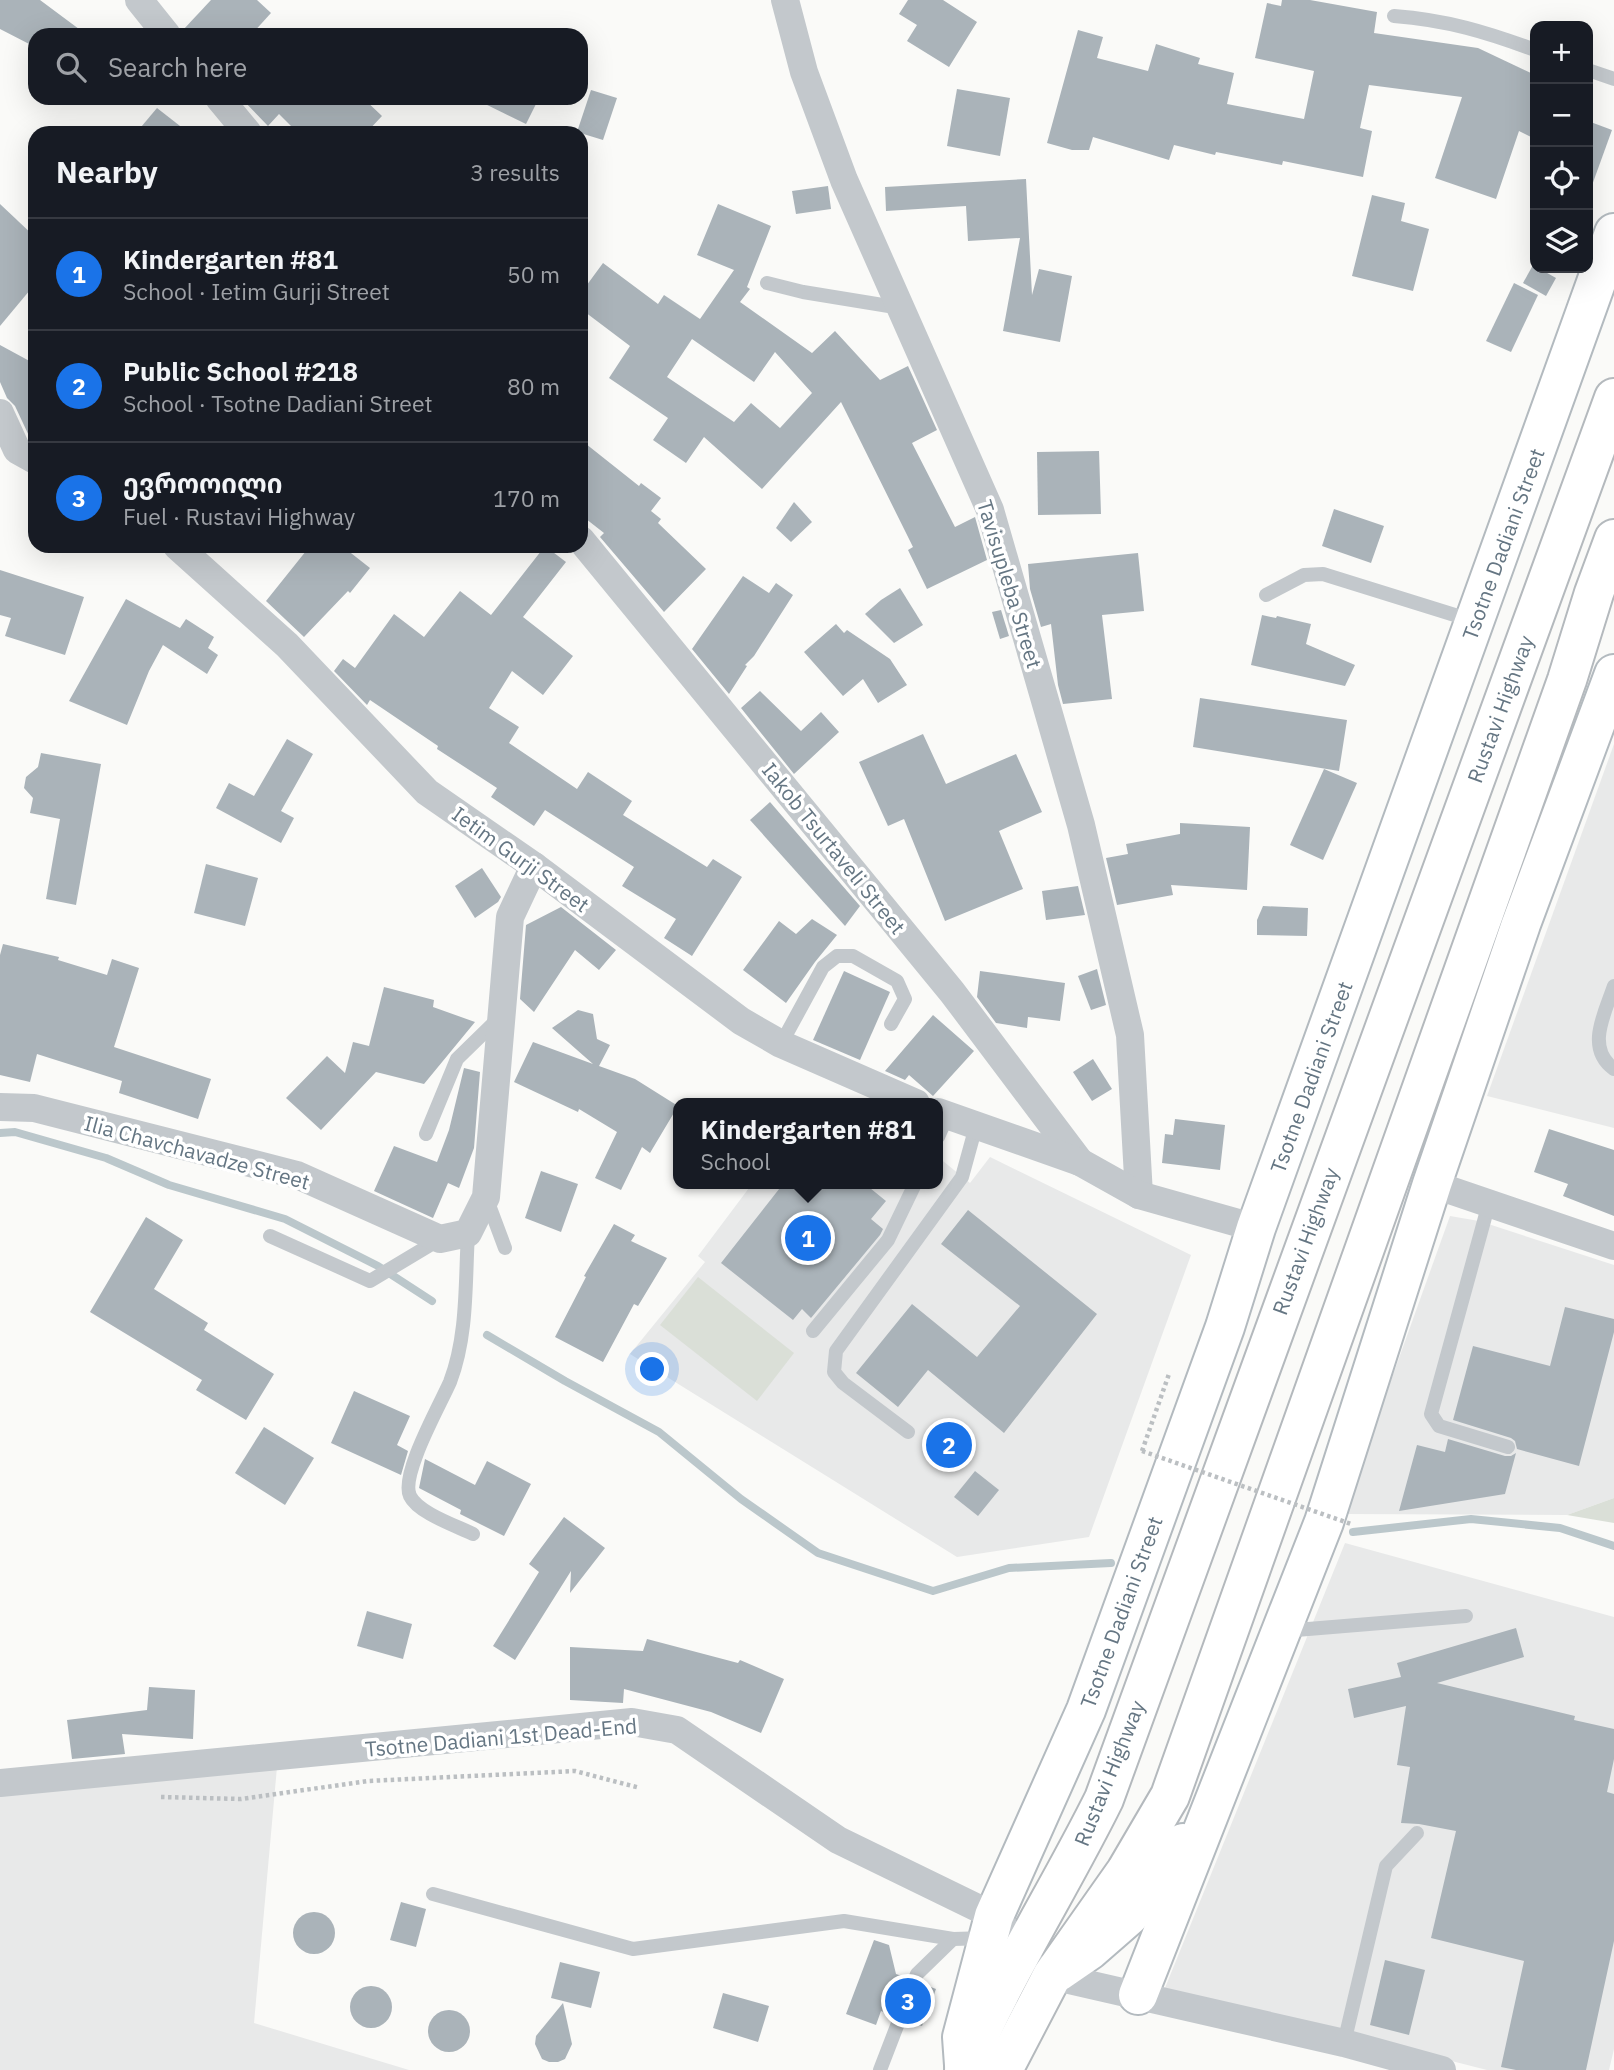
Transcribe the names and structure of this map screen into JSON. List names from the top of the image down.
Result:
{
  "streets": {
    "main road": ["Tsotne Dadiani Street", "Rustavi Highway"],
    "street": [
      "Tavisupleba Street",
      "Iakob Tsurtaveli Street",
      "Ietim Gurji Street",
      "Ilia Chavchavadze Street",
      "Tsotne Dadiani 1st Dead-End"
    ]
  },
  "crossings": [
    ["Tsotne Dadiani Street", "Rustavi Highway"],
    ["Tsotne Dadiani Street", "Tsotne Dadiani 1st Dead-End"],
    ["Rustavi Highway", "Tsotne Dadiani 1st Dead-End"]
  ],
  "page": {
    "map_buttons": ["+", "−"],
    "search": "Search here",
    "heading": ["Nearby", "3 results"],
    "list": [
      {
        "mark": "1",
        "name": "Kindergarten #81",
        "note": "School · Ietim Gurji Street",
        "value": "50 m"
      },
      {
        "mark": "2",
        "name": "Public School #218",
        "note": "School · Tsotne Dadiani Street",
        "value": "80 m"
      },
      {
        "mark": "3",
        "name": "ევროოილი",
        "note": "Fuel · Rustavi Highway",
        "value": "170 m"
      }
    ],
    "popup": ["Kindergarten #81", "School"],
    "pins": ["1", "2", "3"]
  }
}
